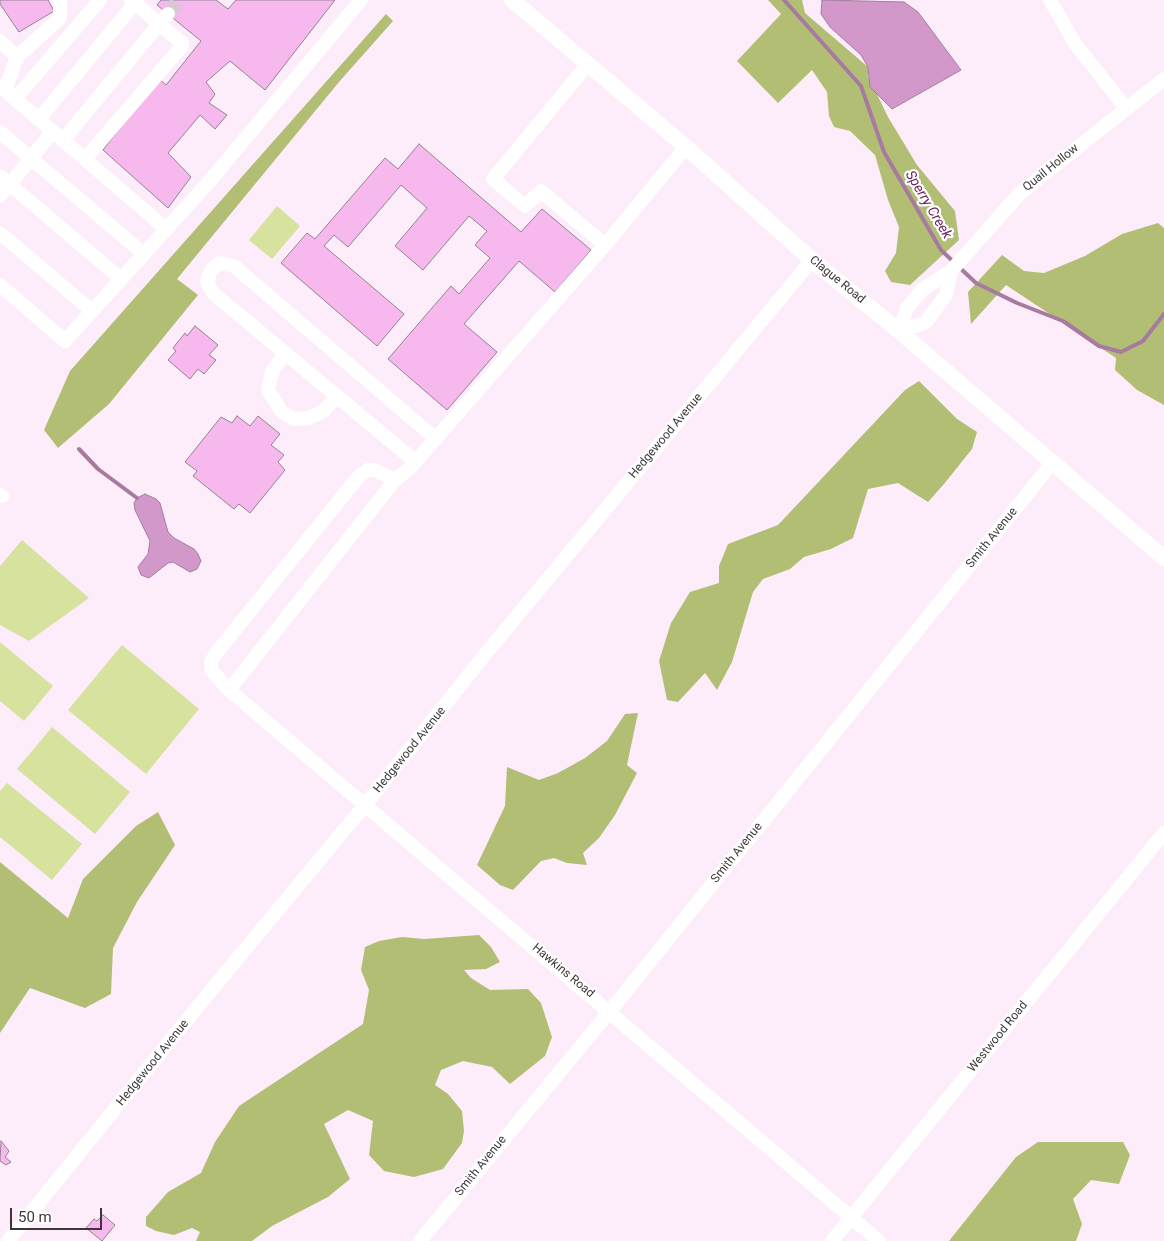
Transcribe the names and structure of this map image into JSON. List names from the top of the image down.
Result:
{
  "streets": {
    "main road": ["Clague Road"],
    "street": [
      "Quail Hollow",
      "Hedgewood Avenue",
      "Smith Avenue",
      "Hawkins Road",
      "Westwood Road"
    ]
  },
  "crossings": [
    ["Quail Hollow", "Clague Road"],
    ["Clague Road", "Hedgewood Avenue"],
    ["Clague Road", "Smith Avenue"],
    ["Hedgewood Avenue", "Hawkins Road"],
    ["Smith Avenue", "Hawkins Road"],
    ["Hawkins Road", "Westwood Road"]
  ],
  "water": ["Sperry Creek"],
  "scale_bar": "50 m"
}
